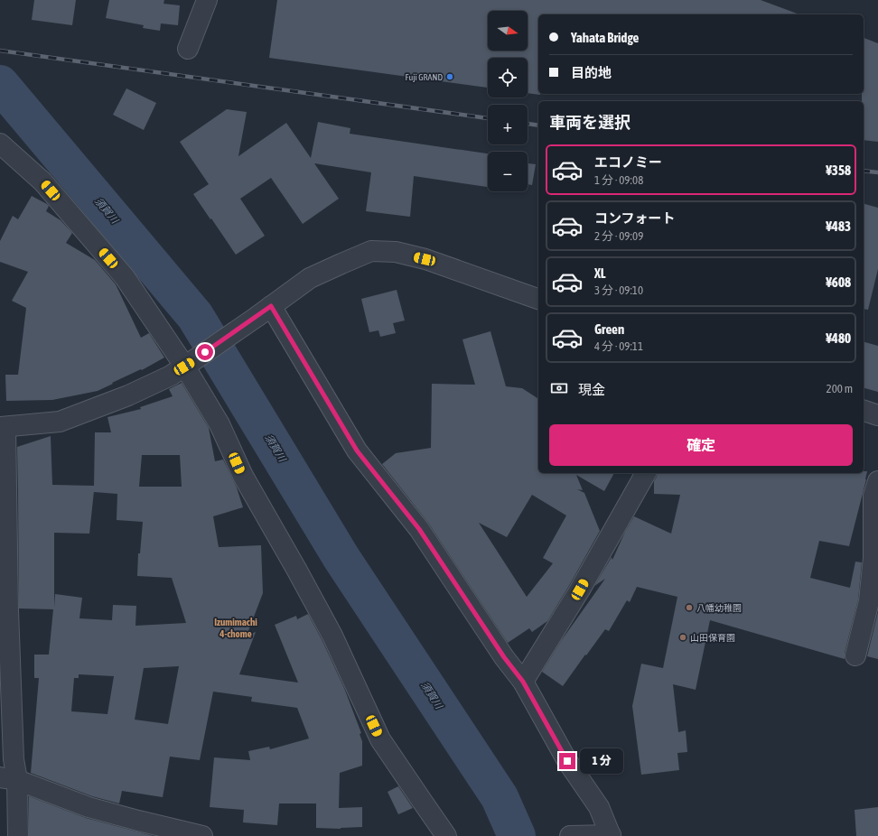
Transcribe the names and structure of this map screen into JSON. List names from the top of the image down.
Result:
{
  "districts": ["Izumimachi 4-chome"],
  "water": ["須賀川"],
  "places": ["Fuji GRAND", "八幡幼稚園", "山田保育園"],
  "north": "right",
  "page": {
    "map_buttons": ["+", "−"],
    "banner": ["Yahata Bridge", "目的地"],
    "heading": "車両を選択",
    "list": [
      {
        "name": "エコノミー",
        "note": "1 分 · 09:08",
        "value": "¥358"
      },
      {
        "name": "コンフォート",
        "note": "2 分 · 09:09",
        "value": "¥483"
      },
      {
        "name": "XL",
        "note": "3 分 · 09:10",
        "value": "¥608"
      },
      {
        "name": "Green",
        "note": "4 分 · 09:11",
        "value": "¥480"
      }
    ],
    "pay": ["現金", "200 m"],
    "buttons": "確定",
    "bubble": "1 分"
  }
}
